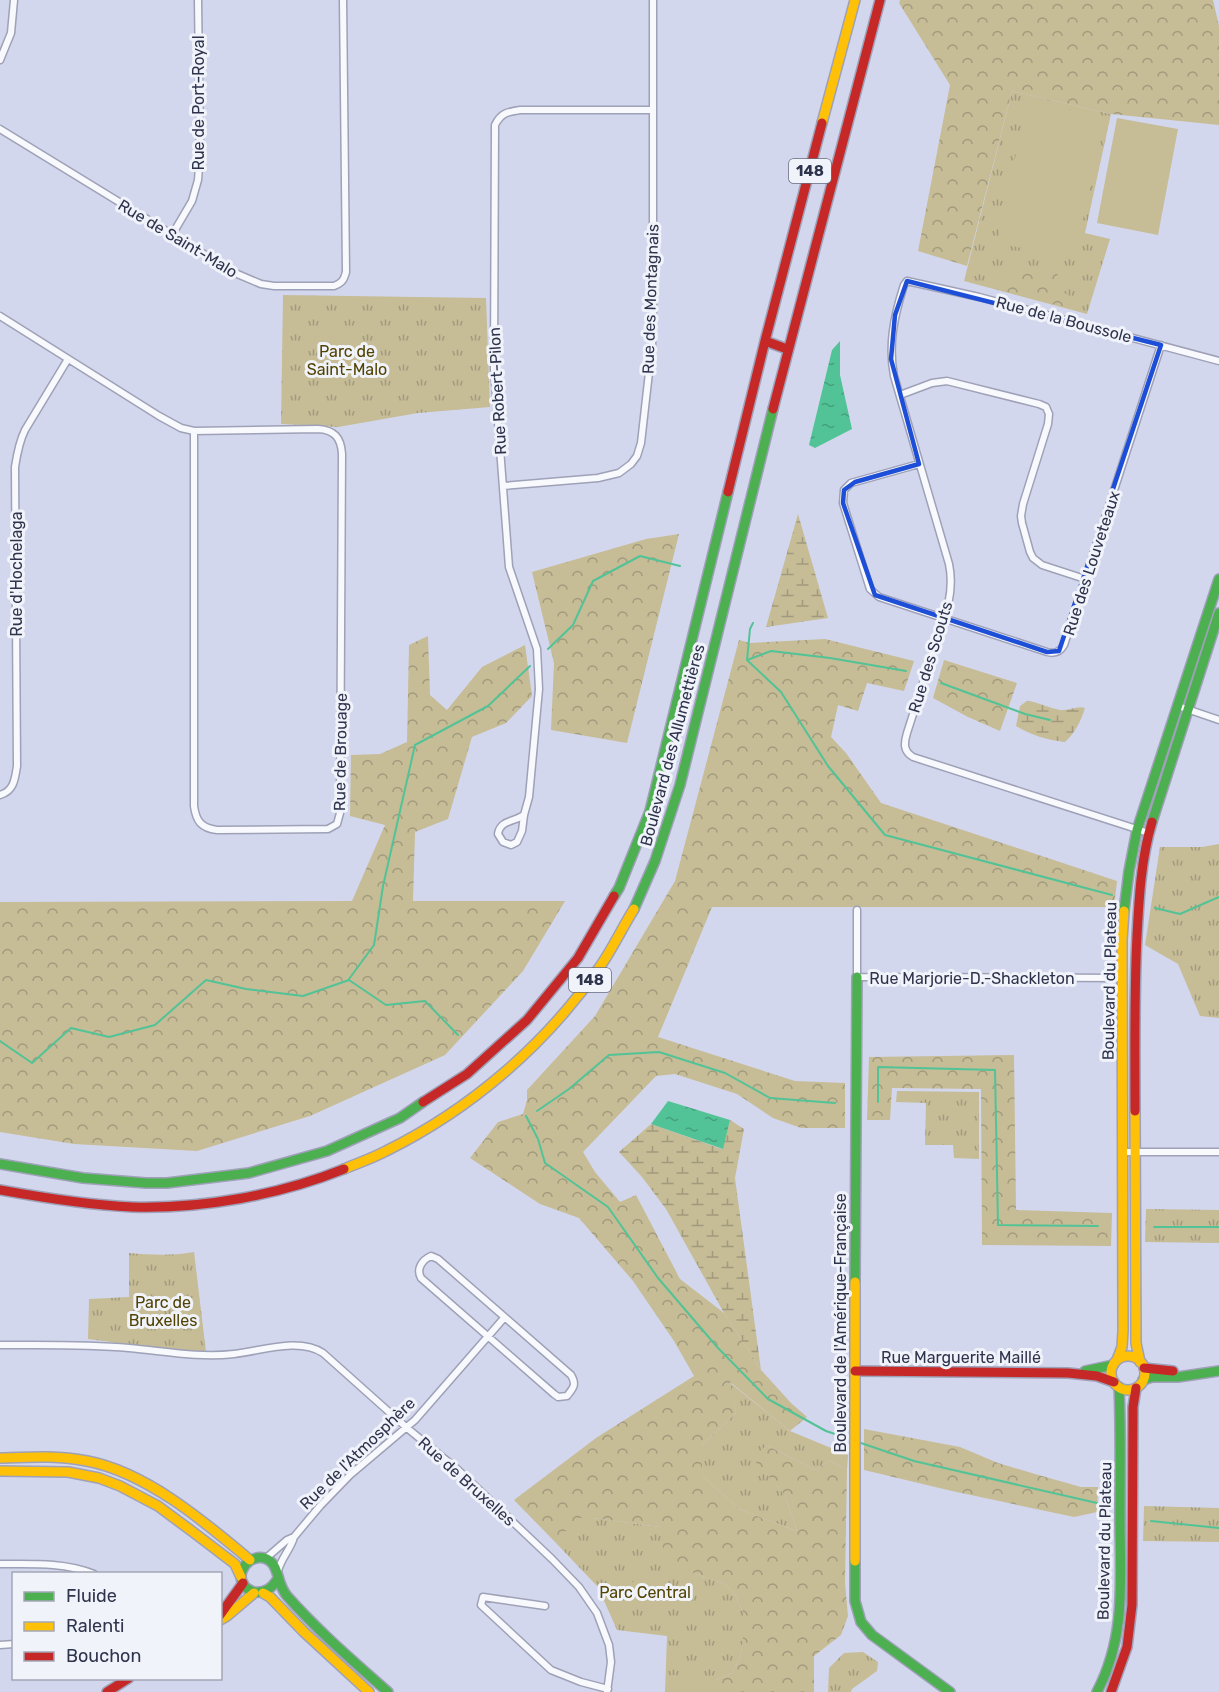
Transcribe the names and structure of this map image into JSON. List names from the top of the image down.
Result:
{
  "streets": {
    "main road": [
      "148",
      "Boulevard des Allumettières",
      "Boulevard du Plateau",
      "Boulevard de l'Amérique-Française",
      "Rue Marguerite Maillé"
    ],
    "street": [
      "Rue de Port-Royal",
      "Rue de Saint-Malo",
      "Rue des Montagnais",
      "Rue de la Boussole",
      "Rue Robert-Pilon",
      "Rue des Louveteaux",
      "Rue d'Hochelaga",
      "Rue des Scouts",
      "Rue de Brouage",
      "Rue Marjorie-D.-Shackleton",
      "Rue de l'Atmosphère",
      "Rue de Bruxelles"
    ]
  },
  "crossings": [
    ["Rue de Port-Royal", "Rue de Saint-Malo"],
    ["Rue des Montagnais", "Rue Robert-Pilon"],
    ["Rue de la Boussole", "Rue des Louveteaux"],
    ["Rue de la Boussole", "Rue des Scouts"],
    ["Rue des Louveteaux", "Rue des Scouts"],
    ["Rue d'Hochelaga", "Rue de Brouage"],
    ["Rue des Scouts", "Boulevard du Plateau"],
    ["Rue Marjorie-D.-Shackleton", "Boulevard du Plateau"],
    ["Rue Marjorie-D.-Shackleton", "Boulevard de l'Amérique-Française"],
    ["Boulevard du Plateau", "Rue Marguerite Maillé"],
    ["Boulevard de l'Amérique-Française", "Rue Marguerite Maillé"],
    ["Rue de l'Atmosphère", "Rue de Bruxelles"]
  ],
  "parks": ["Parc de Saint-Malo", "Parc de Bruxelles", "Parc Central"],
  "legend": ["Fluide", "Ralenti", "Bouchon"]
}
